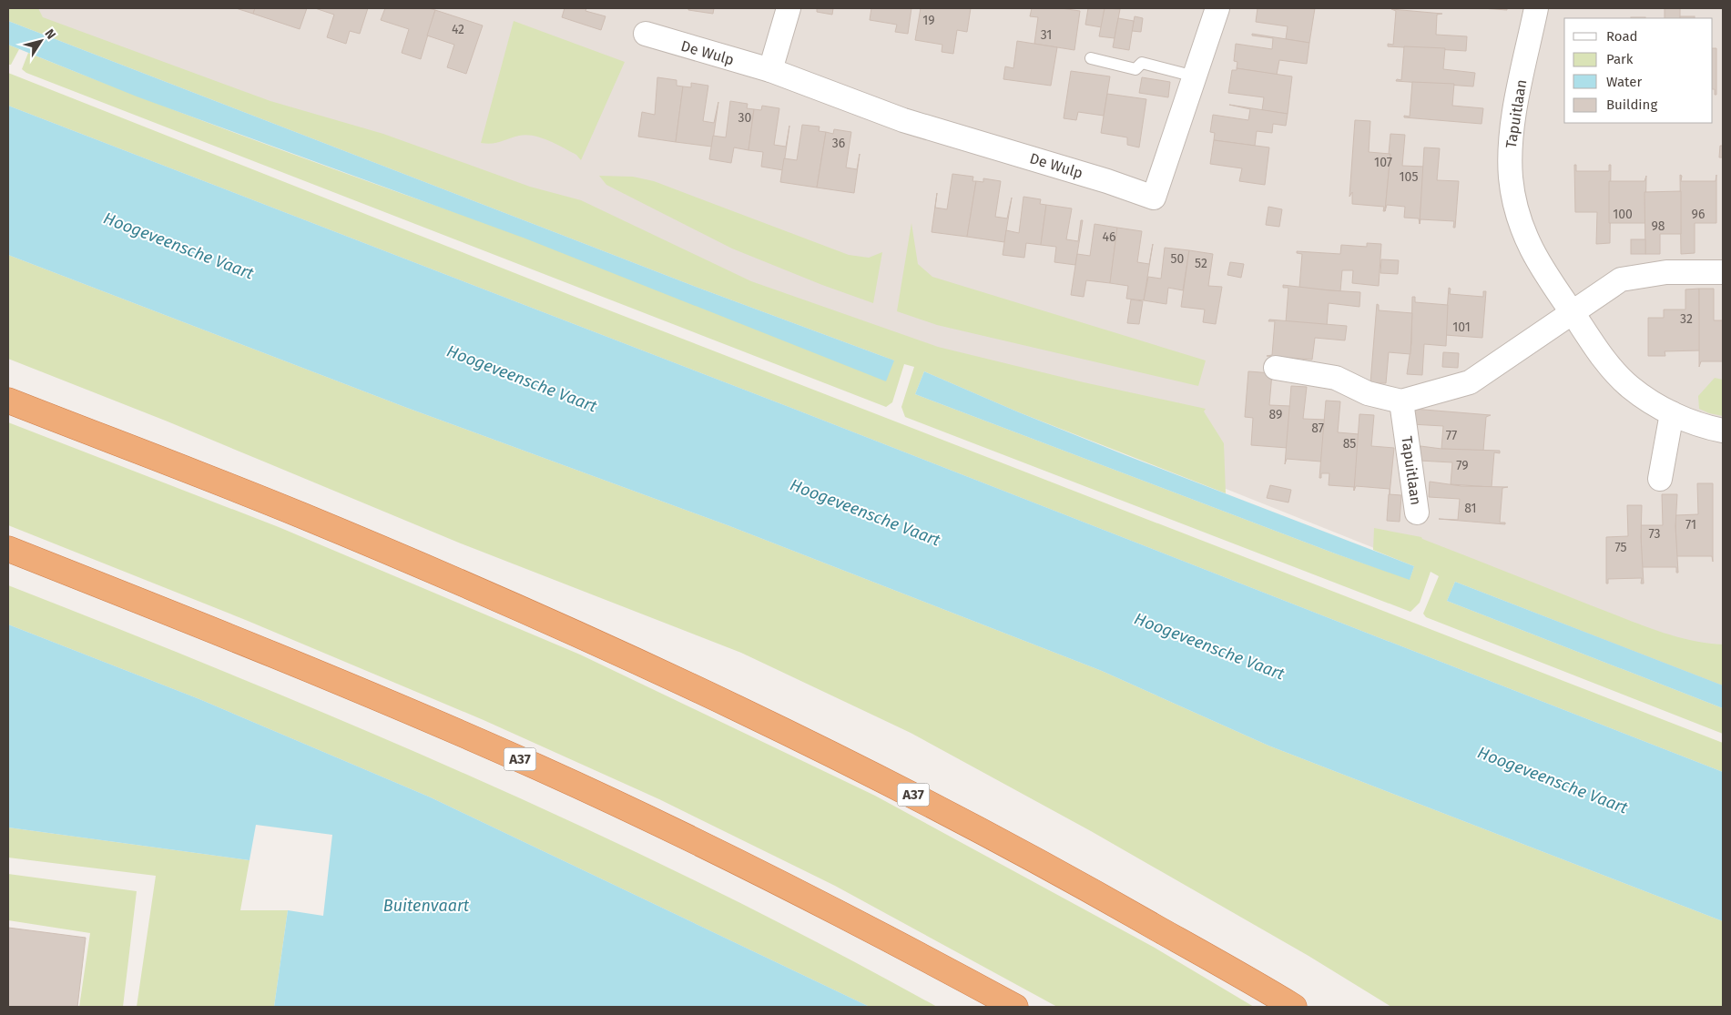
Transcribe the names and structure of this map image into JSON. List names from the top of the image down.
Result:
{
  "streets": {
    "highway": ["A37"],
    "street": ["De Wulp", "Tapuitlaan"]
  },
  "water": ["Hoogeveensche Vaart", "Buitenvaart"],
  "house_numbers": [
    "19",
    "42",
    "31",
    "30",
    "36",
    "107",
    "105",
    "100",
    "96",
    "98",
    "46",
    "50",
    "52",
    "32",
    "101",
    "89",
    "87",
    "77",
    "85",
    "79",
    "81",
    "71",
    "73",
    "75"
  ],
  "legend": [
    "Road",
    "Park",
    "Water",
    "Building"
  ],
  "north": "top right"
}
